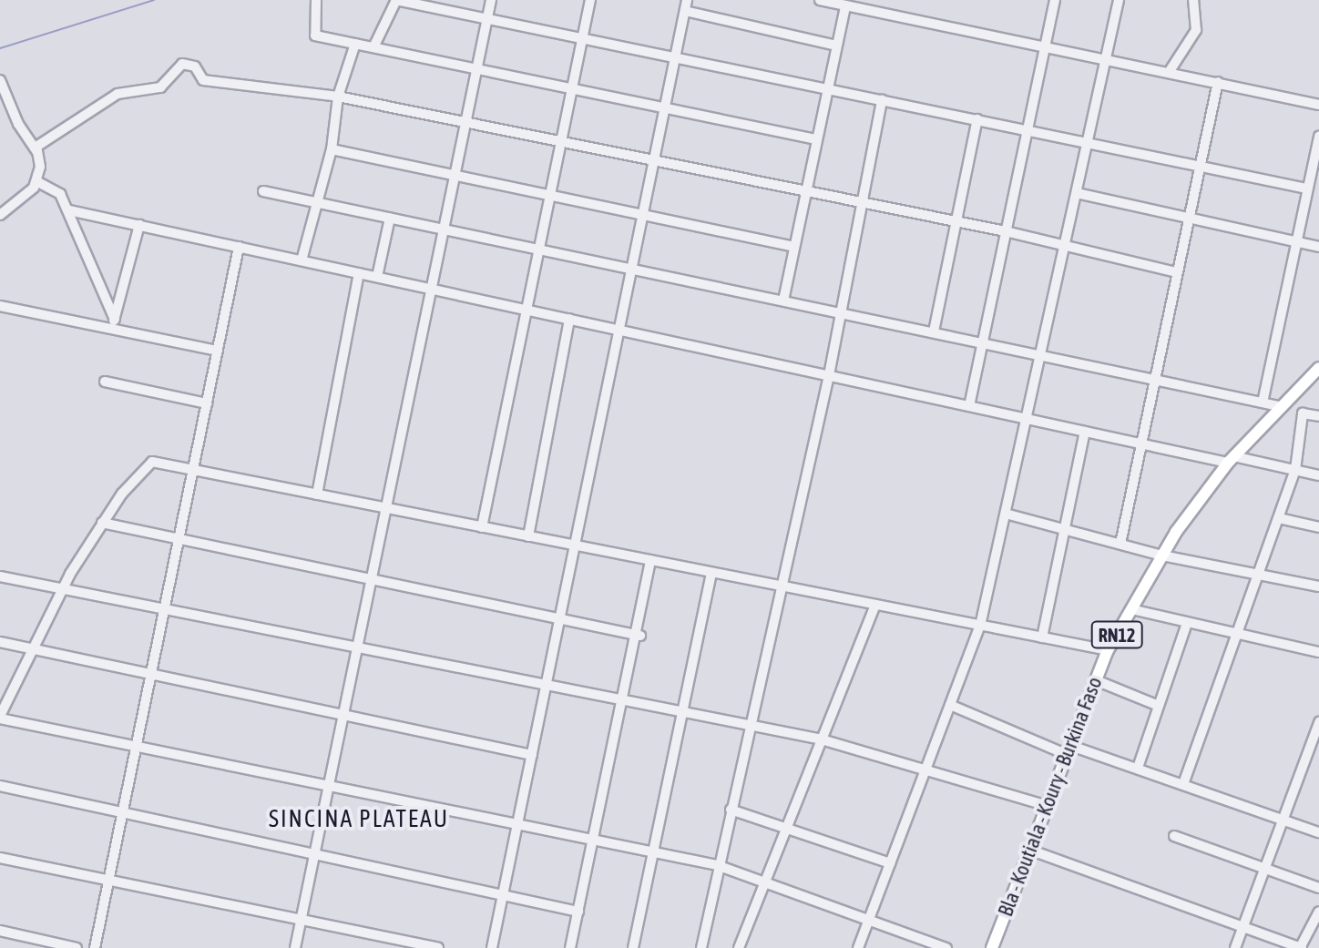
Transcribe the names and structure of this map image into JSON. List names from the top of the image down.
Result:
{
  "streets": {
    "main road": ["RN12", "Bla - Koutiala - Koury - Burkina Faso"]
  },
  "districts": ["SINCINA PLATEAU"]
}
